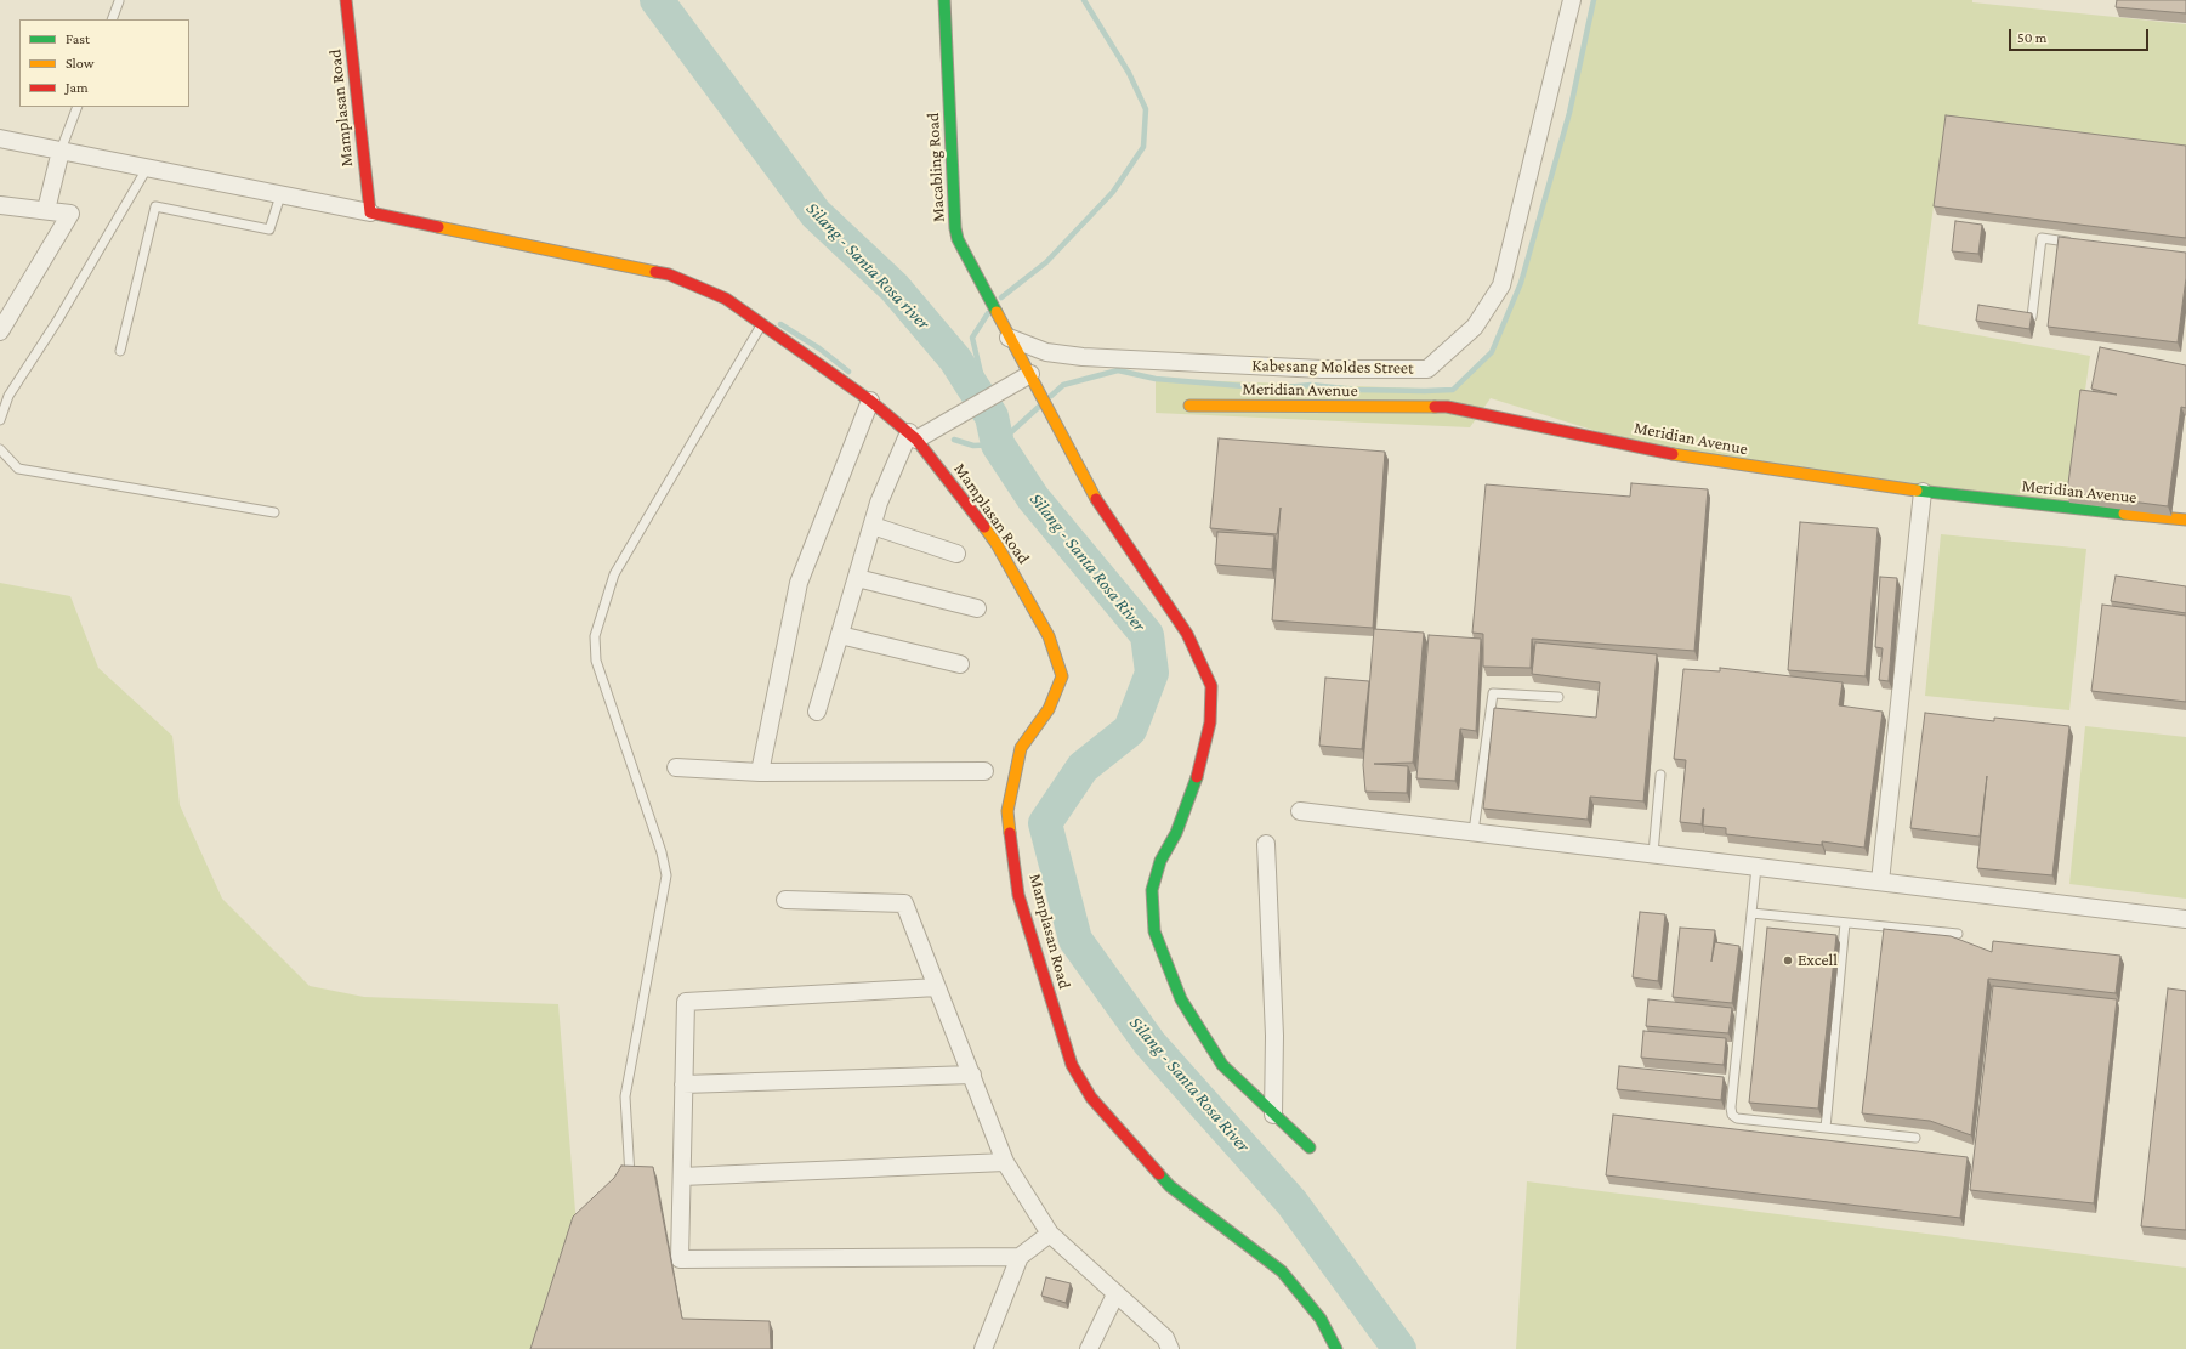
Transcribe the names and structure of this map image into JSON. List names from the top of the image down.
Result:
{
  "streets": {
    "street": [
      "Mamplasan Road",
      "Macabling Road",
      "Kabesang Moldes Street",
      "Meridian Avenue"
    ]
  },
  "crossings": [
    ["Macabling Road", "Kabesang Moldes Street"]
  ],
  "water": ["Silang - Santa Rosa river", "Silang - Santa Rosa River"],
  "places": ["Excell"],
  "legend": ["Fast", "Slow", "Jam"],
  "scale_bar": "50 m"
}
